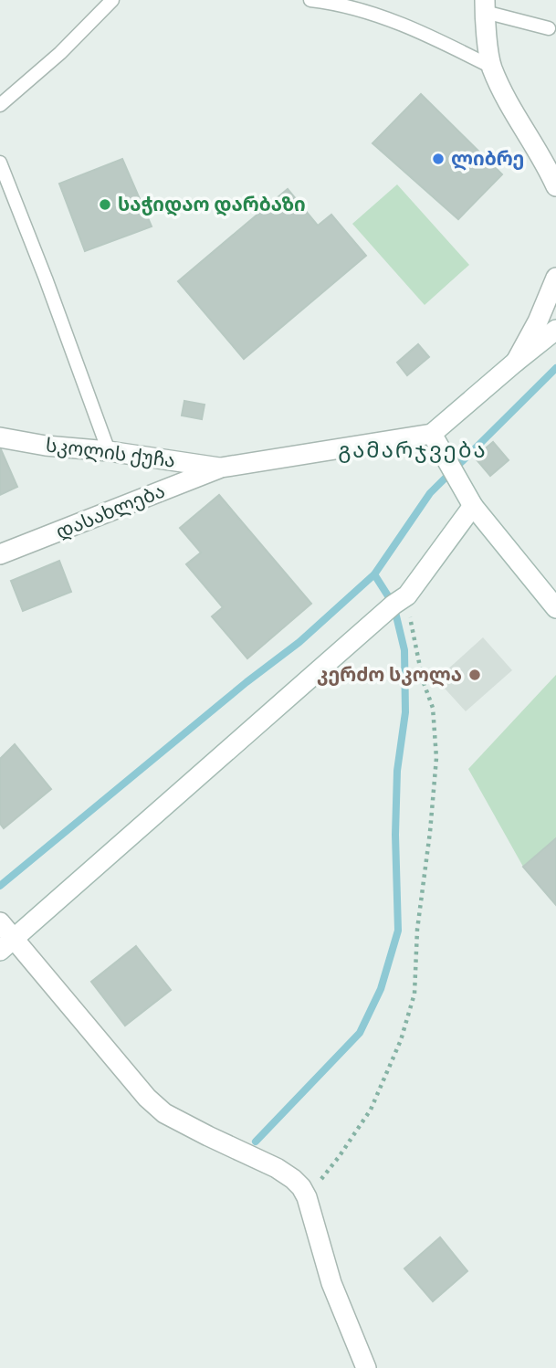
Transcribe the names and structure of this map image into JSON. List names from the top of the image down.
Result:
{
  "streets": {
    "street": ["სკოლის ქუჩა", "დასახლება"]
  },
  "crossings": [
    ["სკოლის ქუჩა", "დასახლება"]
  ],
  "districts": ["გამარჯვება"],
  "places": ["ლიბრე", "საჭიდაო დარბაზი", "კერძო სკოლა"]
}
